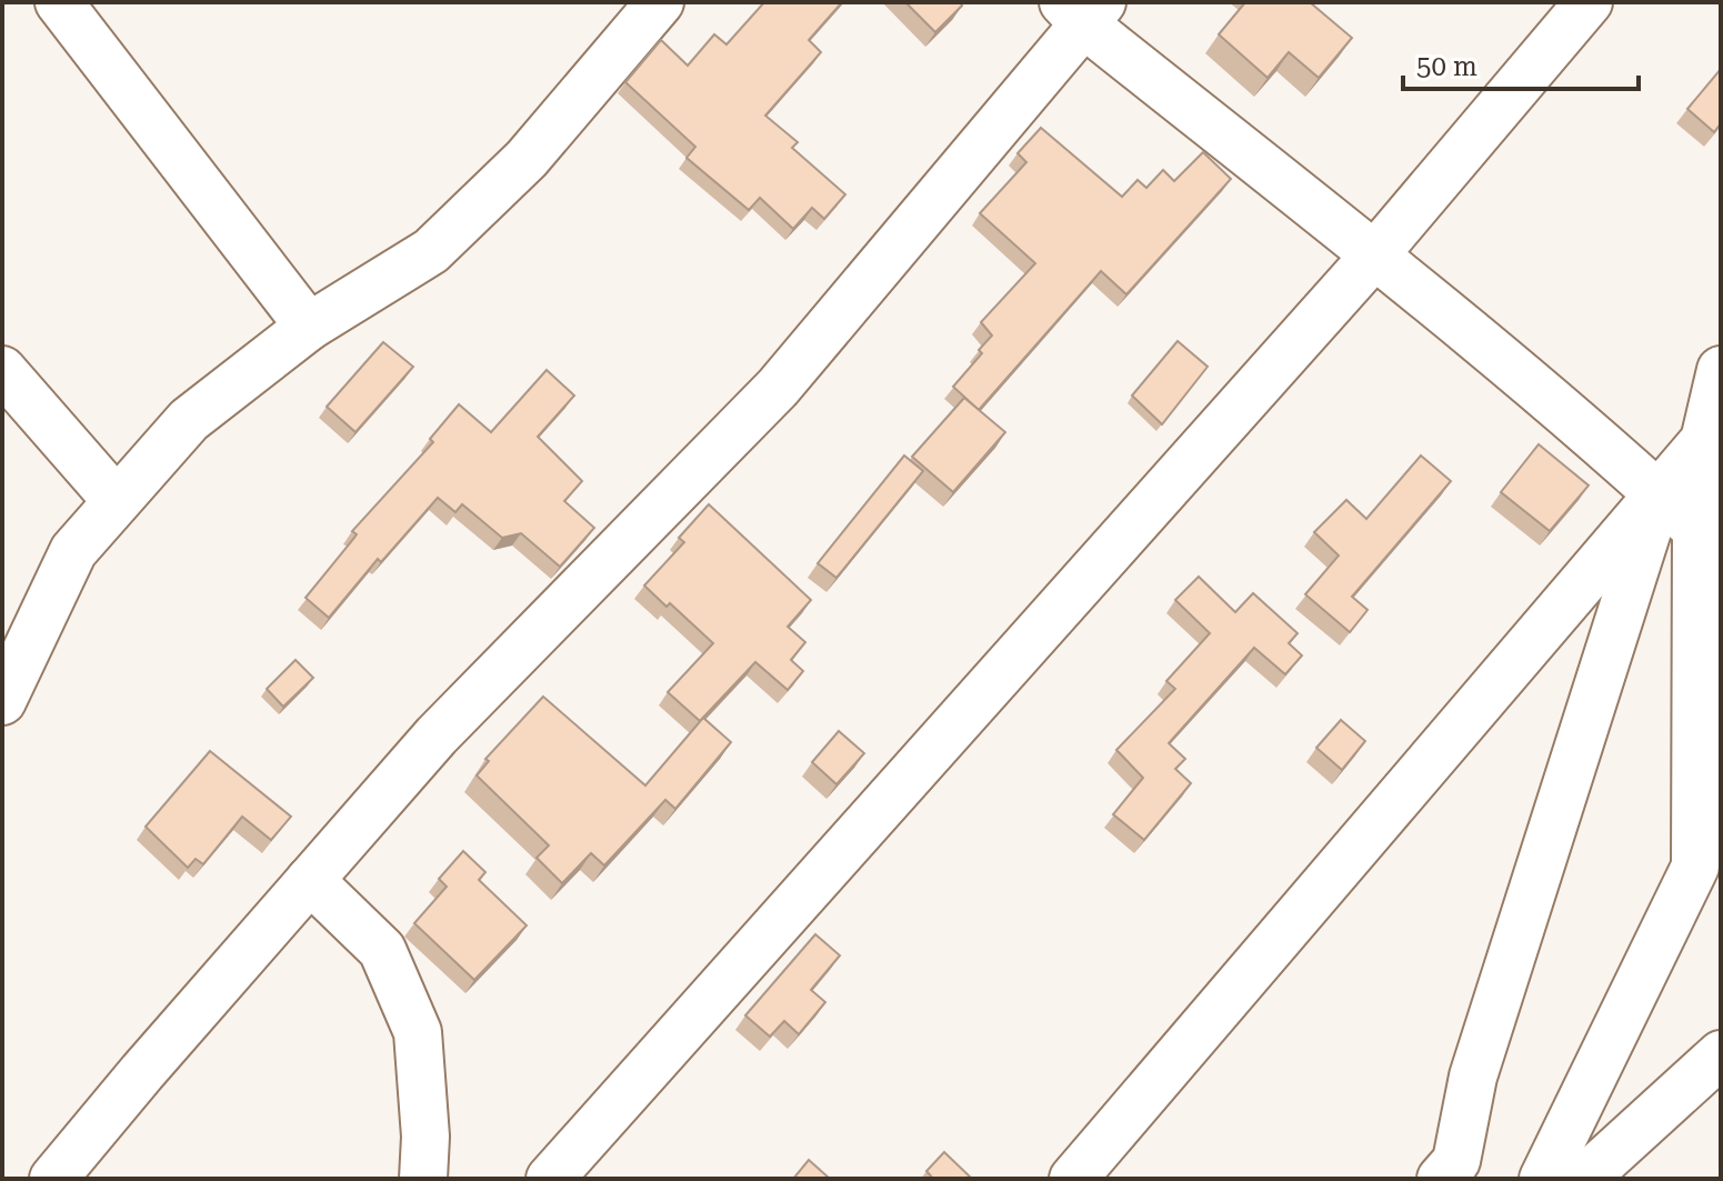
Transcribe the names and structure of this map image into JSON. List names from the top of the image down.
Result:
{
  "scale_bar": "50 m"
}
